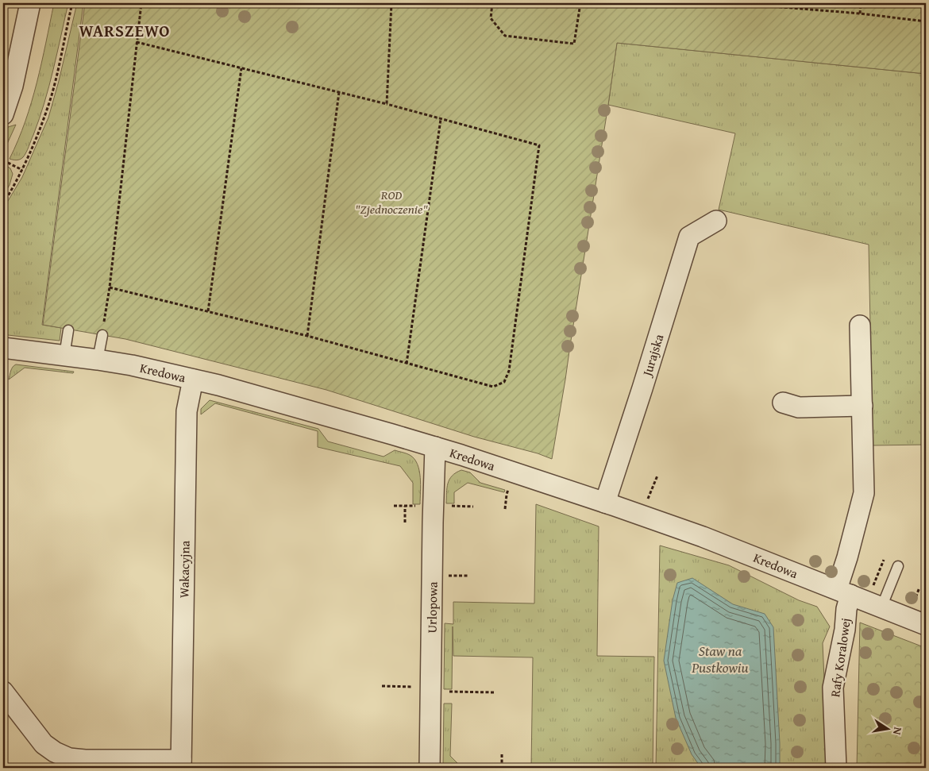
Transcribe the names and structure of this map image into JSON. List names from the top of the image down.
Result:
{
  "streets": {
    "street": [
      "Jurajska",
      "Kredowa",
      "Wakacyjna",
      "Urlopowa",
      "Rafy Koralowej"
    ]
  },
  "crossings": [
    ["Jurajska", "Kredowa"],
    ["Kredowa", "Wakacyjna"],
    ["Kredowa", "Urlopowa"],
    ["Kredowa", "Rafy Koralowej"]
  ],
  "districts": ["WARSZEWO"],
  "water": ["Staw na Pustkowiu"],
  "parks": ["ROD \"Zjednoczenie\""],
  "north": "right"
}
